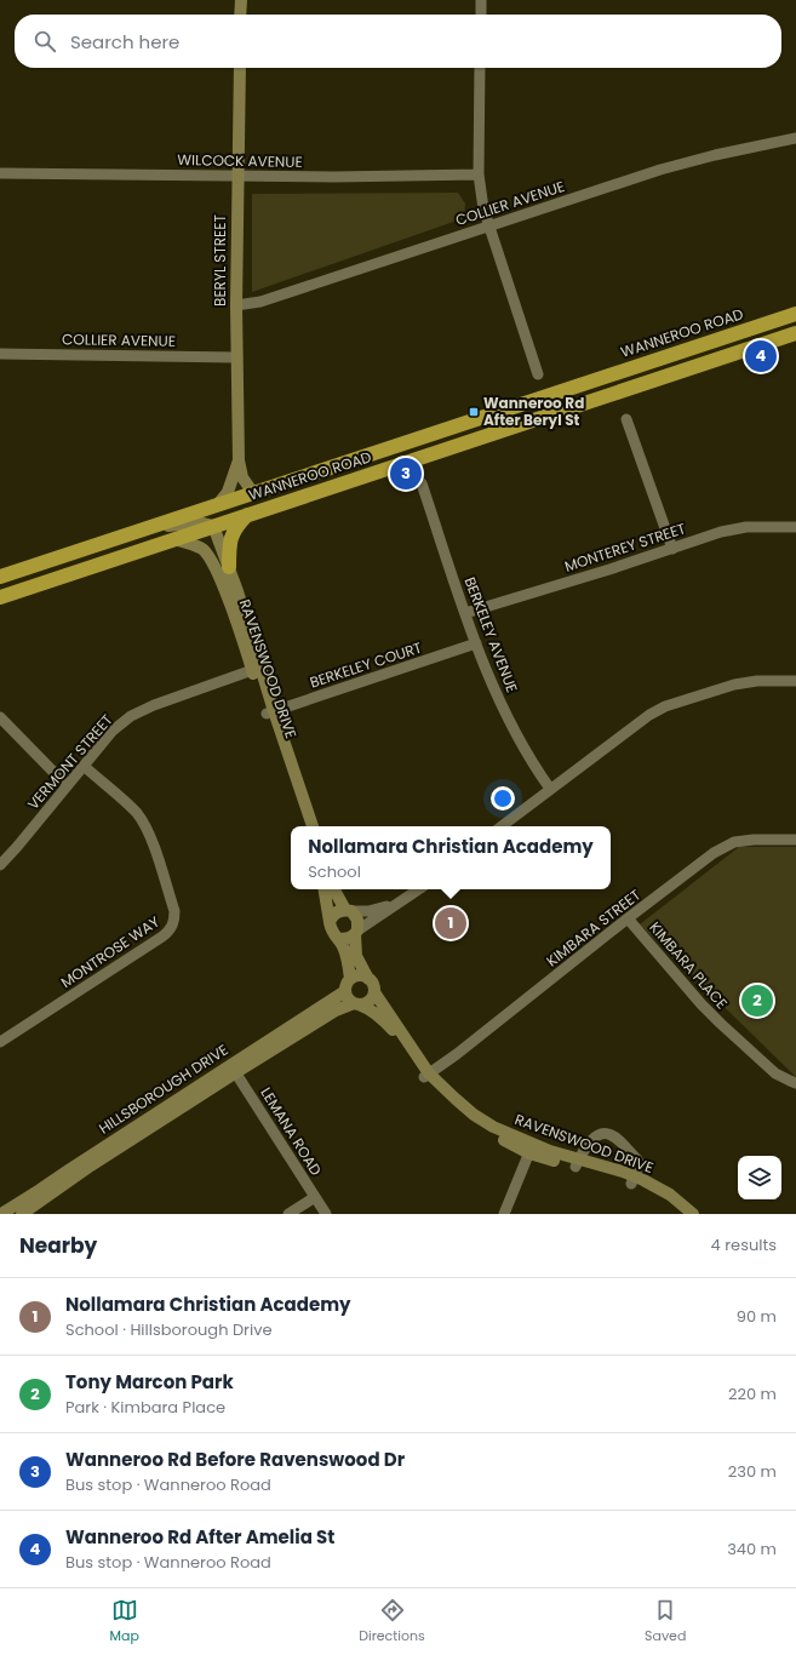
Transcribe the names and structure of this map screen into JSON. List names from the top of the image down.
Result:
{
  "streets": {
    "highway": ["WANNEROO ROAD"],
    "street": [
      "WILCOCK AVENUE",
      "COLLIER AVENUE",
      "BERYL STREET",
      "MONTEREY STREET",
      "BERKELEY AVENUE",
      "BERKELEY COURT",
      "RAVENSWOOD DRIVE",
      "VERMONT STREET",
      "KIMBARA STREET",
      "MONTROSE WAY",
      "KIMBARA PLACE",
      "HILLSBOROUGH DRIVE",
      "LEMANA ROAD"
    ]
  },
  "crossings": [
    ["WILCOCK AVENUE", "BERYL STREET"],
    ["COLLIER AVENUE", "BERYL STREET"],
    ["BERYL STREET", "WANNEROO ROAD"],
    ["WANNEROO ROAD", "RAVENSWOOD DRIVE"],
    ["MONTEREY STREET", "BERKELEY AVENUE"],
    ["BERKELEY AVENUE", "BERKELEY COURT"],
    ["BERKELEY COURT", "RAVENSWOOD DRIVE"],
    ["RAVENSWOOD DRIVE", "VERMONT STREET"],
    ["RAVENSWOOD DRIVE", "KIMBARA STREET"],
    ["RAVENSWOOD DRIVE", "HILLSBOROUGH DRIVE"],
    ["VERMONT STREET", "MONTROSE WAY"],
    ["KIMBARA STREET", "KIMBARA PLACE"],
    ["HILLSBOROUGH DRIVE", "LEMANA ROAD"]
  ],
  "places": {
    "transit": ["Wanneroo Rd After Beryl St"]
  },
  "page": {
    "search": "Search here",
    "pins": [
      "4",
      "3",
      "1",
      "2"
    ],
    "popup": ["Nollamara Christian Academy", "School"],
    "heading": ["Nearby", "4 results"],
    "list": [
      {
        "mark": "1",
        "name": "Nollamara Christian Academy",
        "note": "School · Hillsborough Drive",
        "value": "90 m"
      },
      {
        "mark": "2",
        "name": "Tony Marcon Park",
        "note": "Park · Kimbara Place",
        "value": "220 m"
      },
      {
        "mark": "3",
        "name": "Wanneroo Rd Before Ravenswood Dr",
        "note": "Bus stop · Wanneroo Road",
        "value": "230 m"
      },
      {
        "mark": "4",
        "name": "Wanneroo Rd After Amelia St",
        "note": "Bus stop · Wanneroo Road",
        "value": "340 m"
      }
    ],
    "nav": ["Map", "Directions", "Saved"]
  }
}
